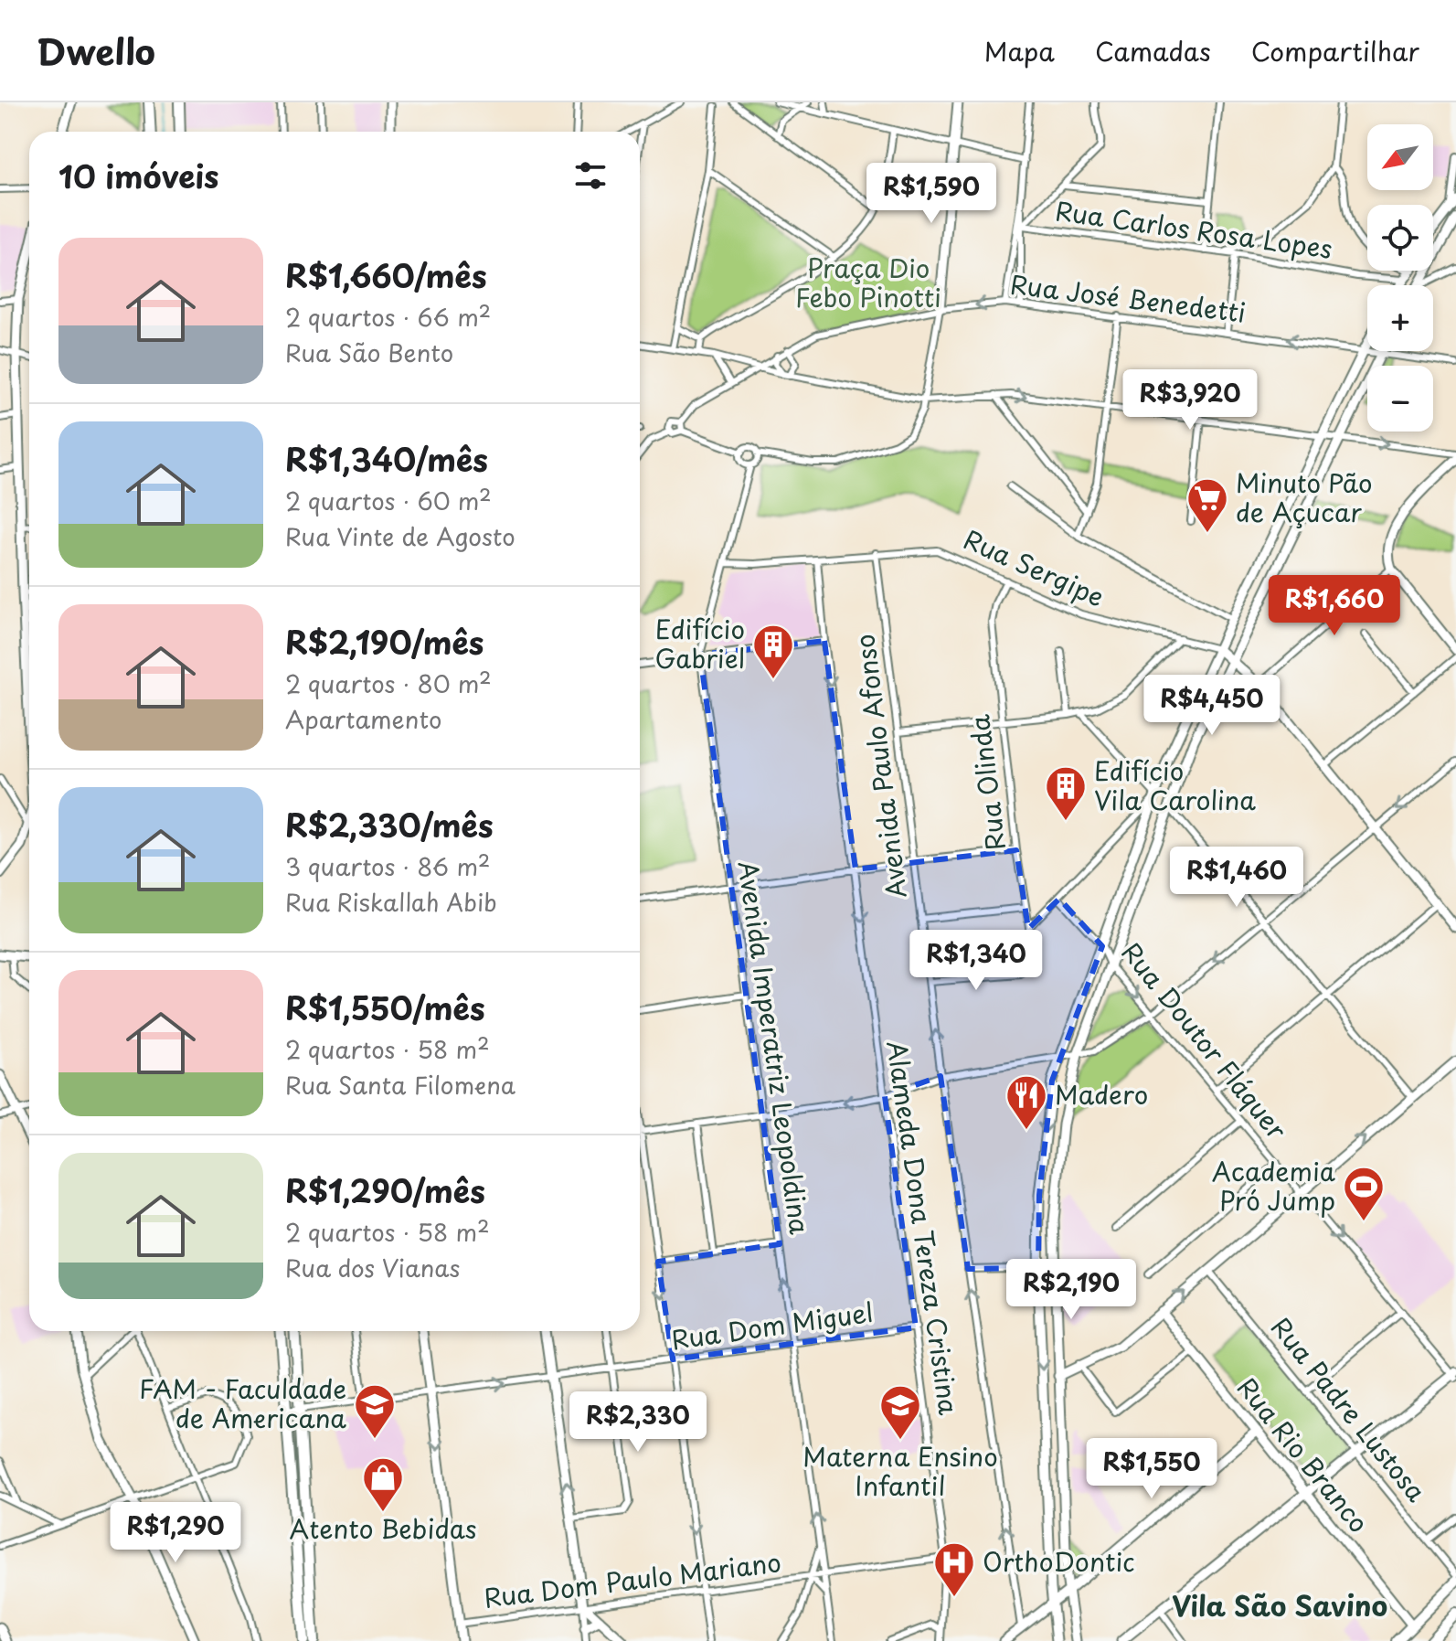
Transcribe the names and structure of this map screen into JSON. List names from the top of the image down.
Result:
{
  "streets": {
    "street": [
      "Rua Carlos Rosa Lopes",
      "Rua José Benedetti",
      "Rua Sergipe",
      "Avenida Paulo Afonso",
      "Rua Olinda",
      "Rua Doutor Fláquer",
      "Avenida Imperatriz Leopoldina",
      "Alameda Dona Tereza Cristina",
      "Rua Dom Miguel",
      "Rua Padre Lustosa",
      "Rua Rio Branco",
      "Rua Dom Paulo Mariano"
    ]
  },
  "crossings": [
    ["Rua Sergipe", "Avenida Paulo Afonso"],
    ["Rua Sergipe", "Rua Olinda"],
    ["Rua Sergipe", "Avenida Imperatriz Leopoldina"],
    ["Rua Sergipe", "Alameda Dona Tereza Cristina"],
    ["Avenida Paulo Afonso", "Rua Olinda"],
    ["Avenida Imperatriz Leopoldina", "Rua Dom Miguel"],
    ["Avenida Imperatriz Leopoldina", "Rua Dom Paulo Mariano"],
    ["Alameda Dona Tereza Cristina", "Rua Dom Miguel"],
    ["Alameda Dona Tereza Cristina", "Rua Dom Paulo Mariano"]
  ],
  "one_way": ["Rua Doutor Fláquer", "Alameda Dona Tereza Cristina"],
  "districts": ["Vila São Savino"],
  "parks": ["Praça Dio Febo Pinotti"],
  "places": {
    "supermarket": ["Minuto Pão de Açucar"],
    "building": ["Edifício Gabriel", "Edifício Vila Carolina"],
    "restaurant": ["Madero"],
    "sports": ["Academia Pró Jump"],
    "school or university": ["FAM - Faculdade de Americana", "Materna Ensino Infantil"],
    "shop": ["Atento Bebidas"],
    "hospital": ["OrthoDontic"]
  },
  "north": "bottom left",
  "page": {
    "header": "Dwello",
    "nav": ["Mapa", "Camadas", "Compartilhar"],
    "map_buttons": ["+", "−"],
    "heading": "10 imóveis",
    "price": [
      "R$1,590",
      "R$3,920",
      "R$1,660",
      "R$4,450",
      "R$1,460",
      "R$1,340",
      "R$2,190",
      "R$2,330",
      "R$1,550",
      "R$1,290"
    ],
    "list": [
      {
        "name": "R$1,660/mês",
        "note": "2 quartos · 66 m² · Rua São Bento"
      },
      {
        "name": "R$1,340/mês",
        "note": "2 quartos · 60 m² · Rua Vinte de Agosto"
      },
      {
        "name": "R$2,190/mês",
        "note": "2 quartos · 80 m² · Apartamento"
      },
      {
        "name": "R$2,330/mês",
        "note": "3 quartos · 86 m² · Rua Riskallah Abib"
      },
      {
        "name": "R$1,550/mês",
        "note": "2 quartos · 58 m² · Rua Santa Filomena"
      },
      {
        "name": "R$1,290/mês",
        "note": "2 quartos · 58 m² · Rua dos Vianas"
      }
    ]
  }
}
